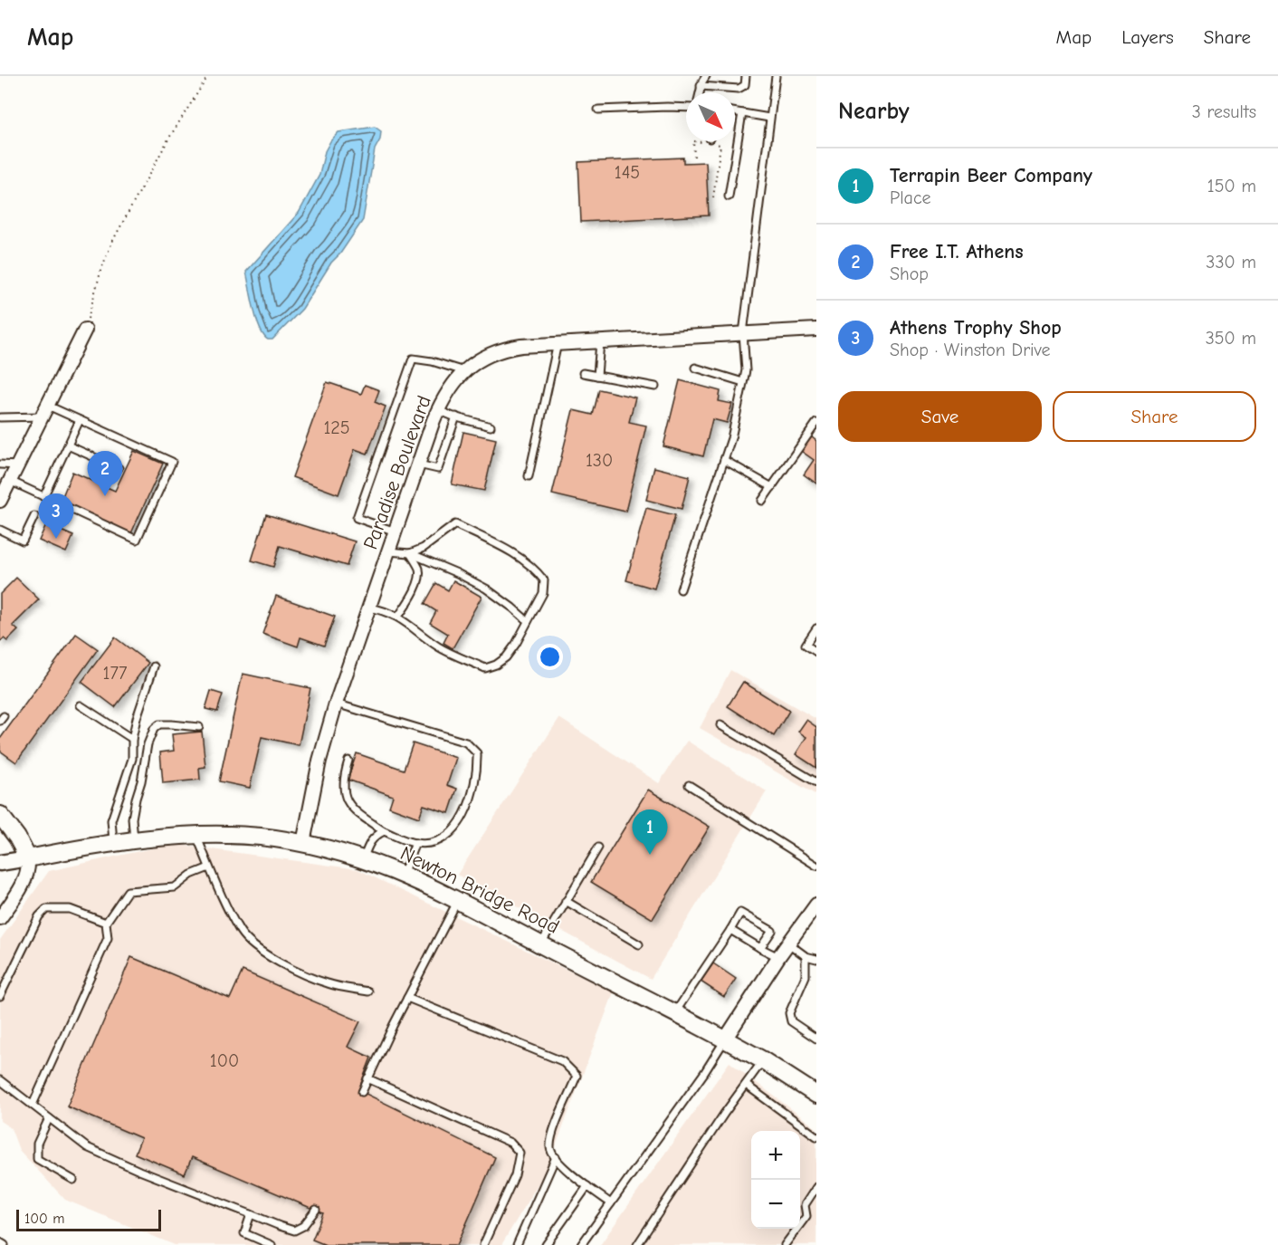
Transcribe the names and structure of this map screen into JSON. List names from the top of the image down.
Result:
{
  "streets": {
    "main road": ["Newton Bridge Road"],
    "street": ["Paradise Boulevard"]
  },
  "crossings": [
    ["Paradise Boulevard", "Newton Bridge Road"]
  ],
  "house_numbers": [
    "145",
    "125",
    "130",
    "177",
    "100"
  ],
  "scale_bar": "100 m",
  "north": "bottom right",
  "page": {
    "header": "Map",
    "nav": ["Map", "Layers", "Share"],
    "heading": ["Nearby", "3 results"],
    "list": [
      {
        "mark": "1",
        "name": "Terrapin Beer Company",
        "note": "Place",
        "value": "150 m"
      },
      {
        "mark": "2",
        "name": "Free I.T. Athens",
        "note": "Shop",
        "value": "330 m"
      },
      {
        "mark": "3",
        "name": "Athens Trophy Shop",
        "note": "Shop · Winston Drive",
        "value": "350 m"
      }
    ],
    "buttons": ["Save", "Share"],
    "pins": ["2", "3", "1"],
    "map_buttons": ["+", "−"],
    "scale": "100 m"
  }
}
